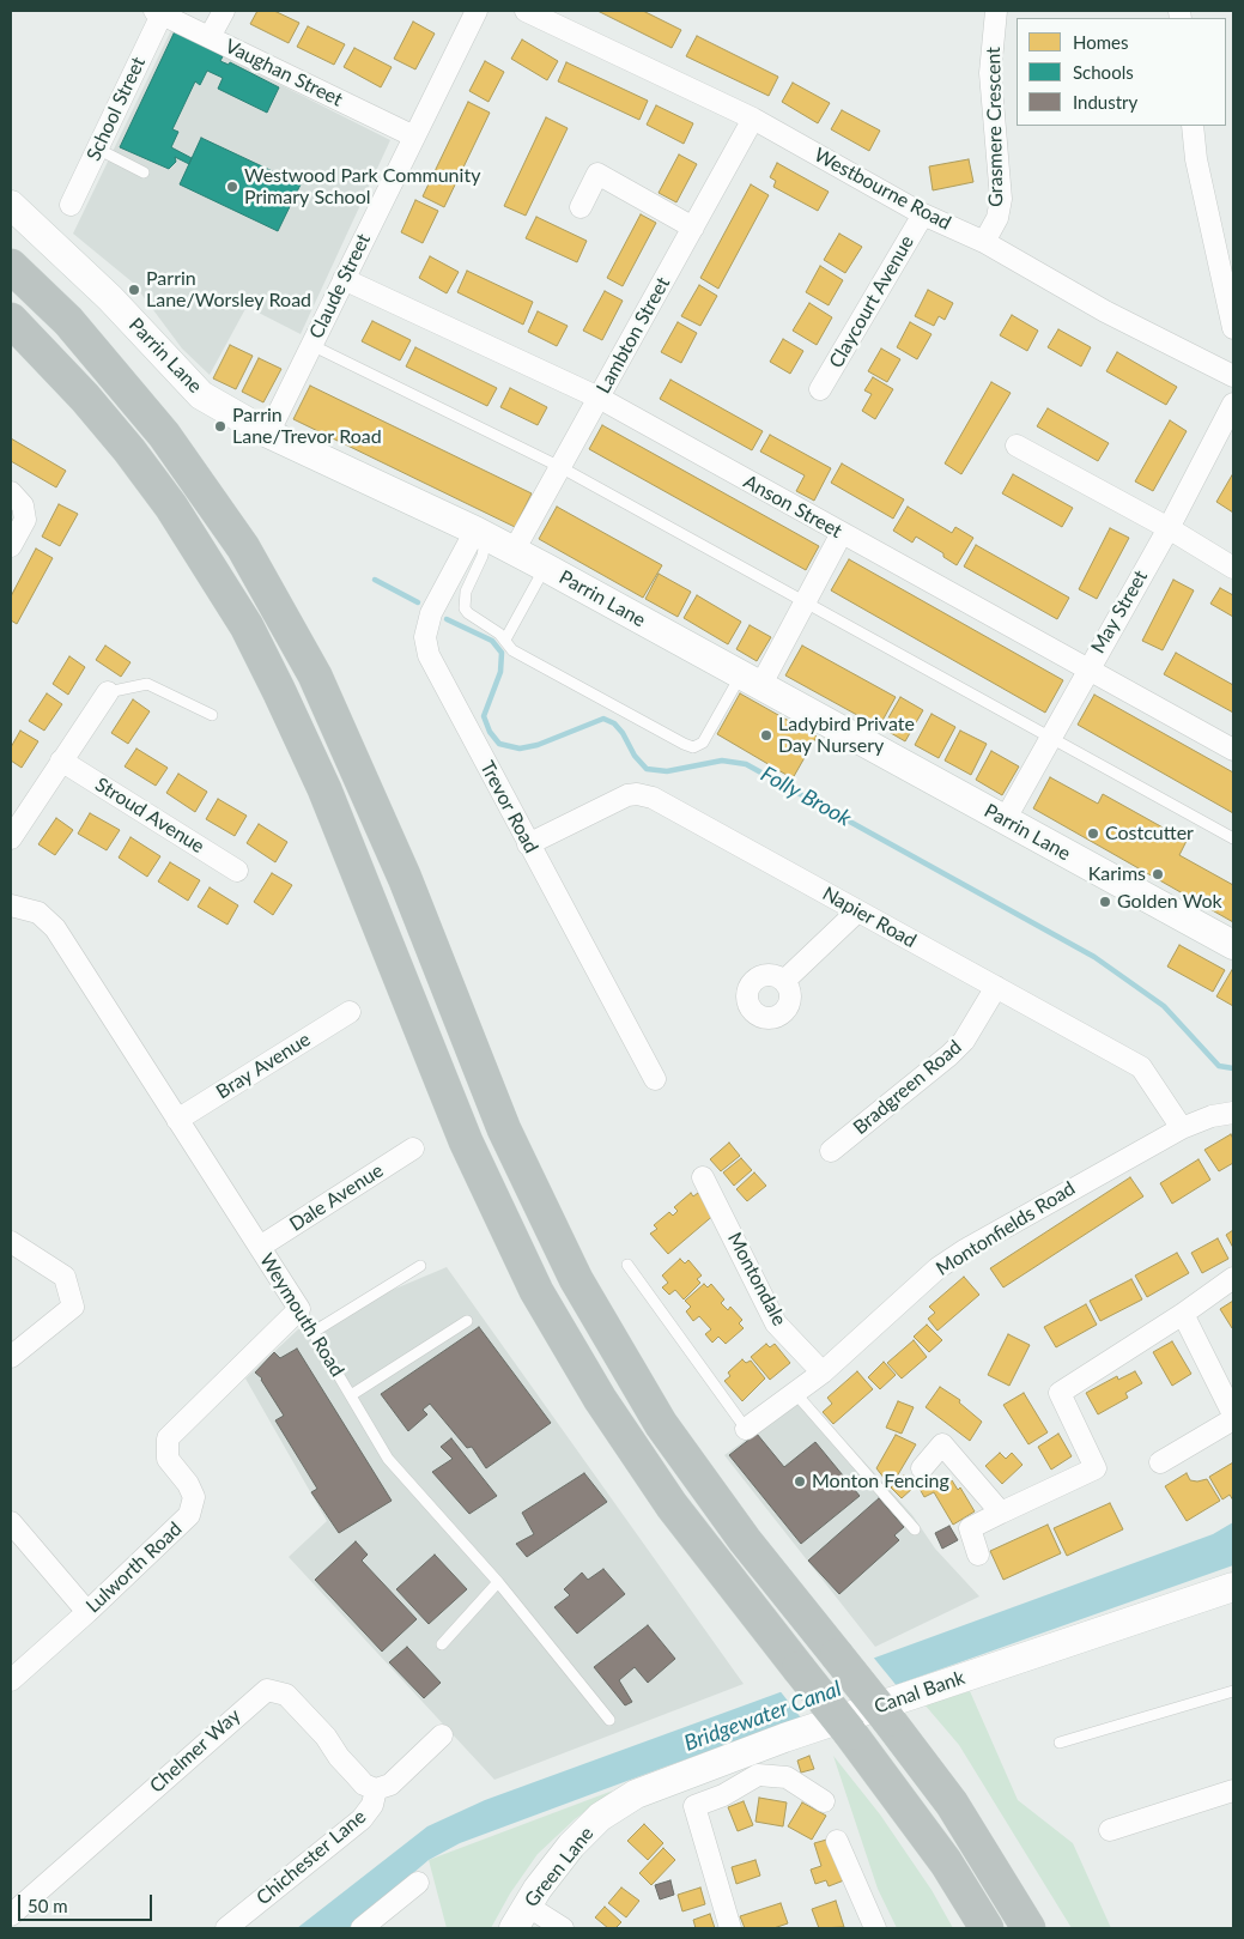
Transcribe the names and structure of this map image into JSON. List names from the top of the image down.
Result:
{
  "streets": {
    "main road": ["Parrin Lane", "Canal Bank", "Green Lane"],
    "street": [
      "Vaughan Street",
      "School Street",
      "Grasmere Crescent",
      "Westbourne Road",
      "Claude Street",
      "Claycourt Avenue",
      "Lambton Street",
      "Anson Street",
      "May Street",
      "Trevor Road",
      "Stroud Avenue",
      "Napier Road",
      "Bray Avenue",
      "Bradgreen Road",
      "Dale Avenue",
      "Montonfields Road",
      "Montondale",
      "Weymouth Road",
      "Lulworth Road",
      "Chelmer Way",
      "Chichester Lane"
    ]
  },
  "crossings": [
    ["Vaughan Street", "School Street"],
    ["Vaughan Street", "Claude Street"],
    ["Grasmere Crescent", "Westbourne Road"],
    ["Westbourne Road", "Claycourt Avenue"],
    ["Westbourne Road", "Lambton Street"],
    ["Claude Street", "Parrin Lane"],
    ["Claude Street", "Anson Street"],
    ["Lambton Street", "Parrin Lane"],
    ["Lambton Street", "Anson Street"],
    ["Parrin Lane", "May Street"],
    ["Parrin Lane", "Trevor Road"],
    ["Anson Street", "May Street"],
    ["Trevor Road", "Napier Road"],
    ["Napier Road", "Bradgreen Road"],
    ["Napier Road", "Montonfields Road"],
    ["Bray Avenue", "Weymouth Road"],
    ["Dale Avenue", "Weymouth Road"],
    ["Montonfields Road", "Montondale"],
    ["Weymouth Road", "Lulworth Road"],
    ["Canal Bank", "Green Lane"],
    ["Chelmer Way", "Chichester Lane"]
  ],
  "water": ["Folly Brook", "Bridgewater Canal"],
  "places": [
    "Westwood Park Community Primary School",
    "Parrin Lane/Worsley Road",
    "Parrin Lane/Trevor Road",
    "Ladybird Private Day Nursery",
    "Costcutter",
    "Karims",
    "Golden Wok",
    "Monton Fencing"
  ],
  "legend": ["Homes", "Schools", "Industry"],
  "scale_bar": "50 m"
}
